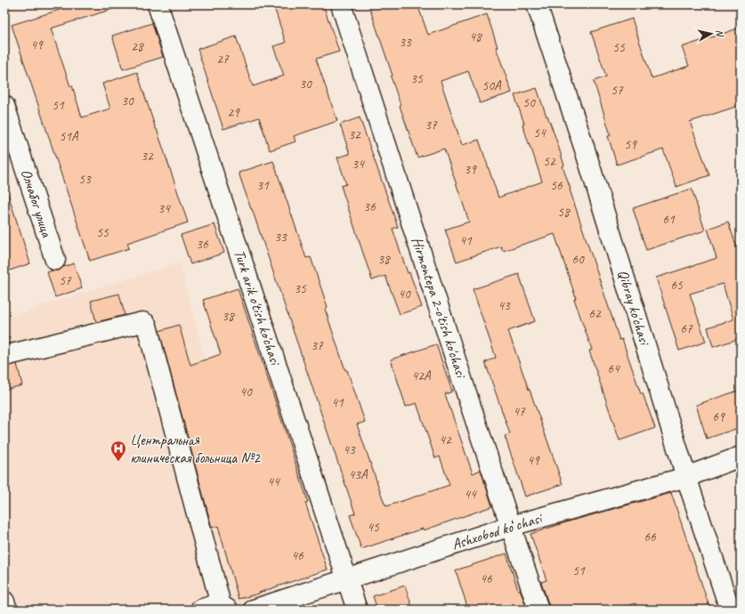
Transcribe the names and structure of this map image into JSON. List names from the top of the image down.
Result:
{
  "streets": {
    "street": [
      "Олчабог улица",
      "Turk arik o'tish ko'chasi",
      "Hirmontepa 2-o'tish ko'chasi",
      "Qibray ko'chasi",
      "Ashxobod koʻchasi"
    ]
  },
  "crossings": [
    ["Turk arik o'tish ko'chasi", "Ashxobod koʻchasi"],
    ["Hirmontepa 2-o'tish ko'chasi", "Ashxobod koʻchasi"],
    ["Qibray ko'chasi", "Ashxobod koʻchasi"]
  ],
  "places": {
    "hospital": ["Центральная клиническая больница №2"]
  },
  "house_numbers": [
    "48",
    "33",
    "49",
    "28",
    "55",
    "27",
    "35",
    "30",
    "50A",
    "57",
    "30",
    "50",
    "51",
    "29",
    "37",
    "54",
    "32",
    "51A",
    "59",
    "32",
    "52",
    "34",
    "39",
    "53",
    "31",
    "56",
    "36",
    "34",
    "58",
    "61",
    "55",
    "33",
    "41",
    "36",
    "38",
    "60",
    "57",
    "65",
    "35",
    "40",
    "43",
    "62",
    "38",
    "67",
    "37",
    "64",
    "42A",
    "40",
    "41",
    "47",
    "69",
    "42",
    "43",
    "49",
    "43A",
    "44",
    "44",
    "45",
    "66",
    "46",
    "51",
    "46"
  ],
  "north": "right"
}
